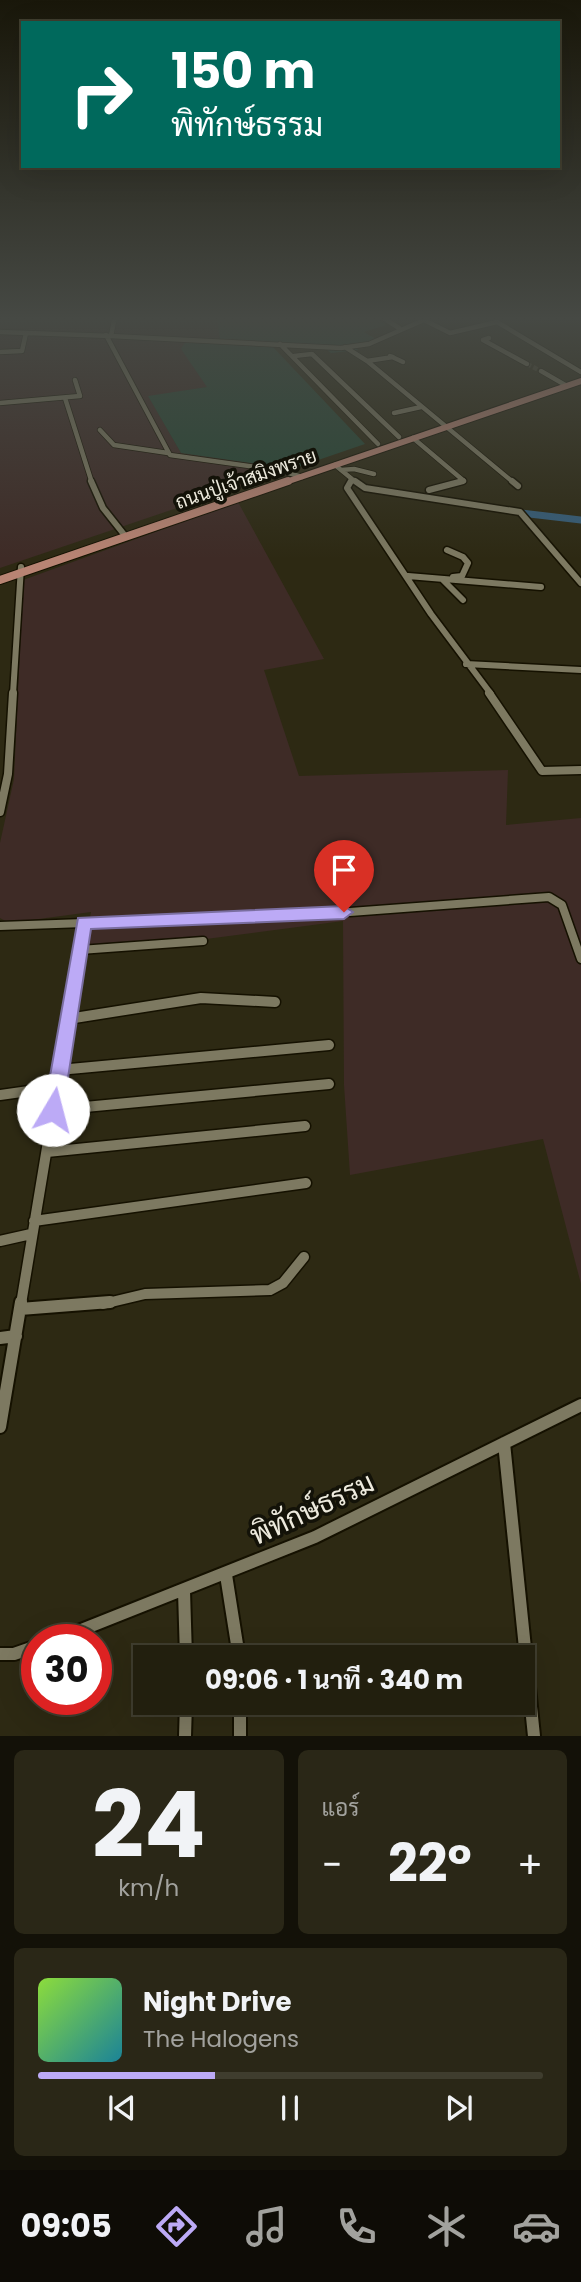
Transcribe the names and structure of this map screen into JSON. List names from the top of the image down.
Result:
{
  "streets": {
    "main road": ["ถนนปู่เจ้าสมิงพราย"],
    "street": ["พิทักษ์ธรรม"]
  },
  "page": {
    "turn": ["150 m", "พิทักษ์ธรรม"],
    "limit": "30",
    "trip": "09:06 · 1 นาที · 340 m",
    "tile": [
      ["24", "km/h"],
      "แอร์"
    ],
    "heat": ["−", "22°", "+"],
    "song": ["Night Drive", "The Halogens"],
    "tabs": "09:05"
  }
}
